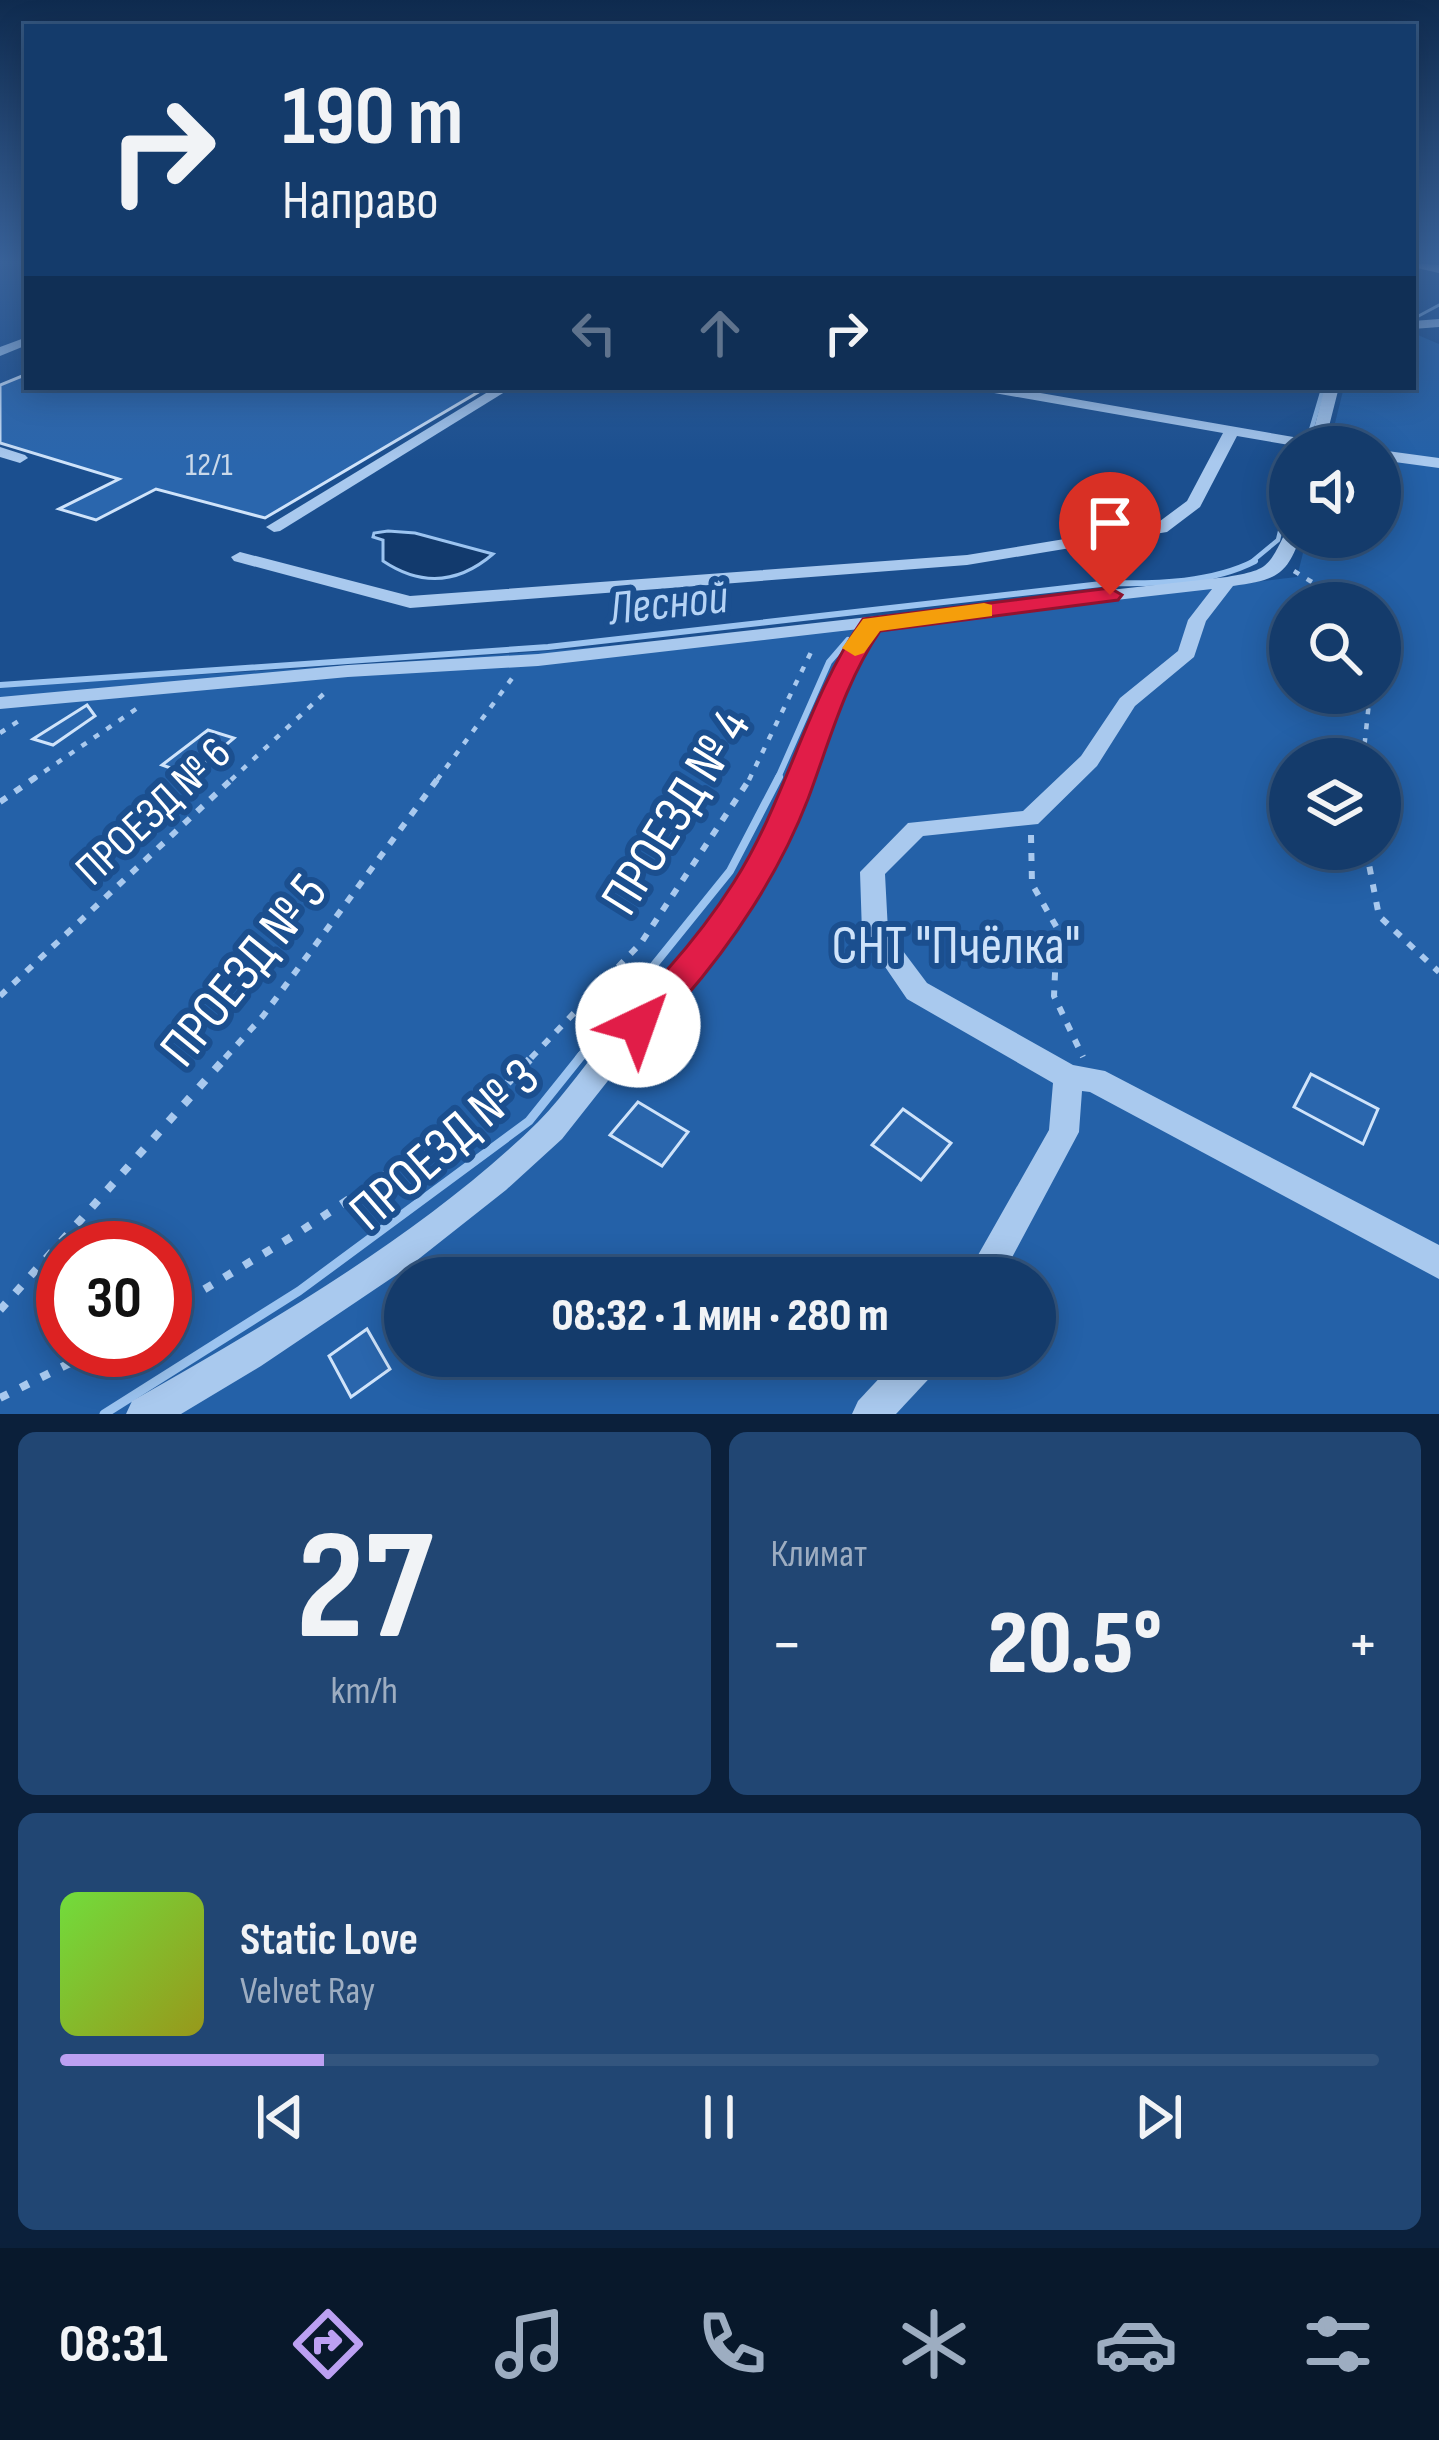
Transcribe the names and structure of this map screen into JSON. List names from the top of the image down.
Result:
{
  "streets": {
    "street": ["ПРОЕЗД № 3"],
    "path": ["ПРОЕЗД № 6", "ПРОЕЗД № 4", "ПРОЕЗД № 5"]
  },
  "water": ["Лесной"],
  "parks": ["СНТ \"Пчёлка\""],
  "house_numbers": ["12/1"],
  "page": {
    "turn": ["190 m", "Направо"],
    "limit": "30",
    "trip": "08:32 · 1 мин · 280 m",
    "tile": [
      ["27", "km/h"],
      "Климат"
    ],
    "heat": ["−", "20.5°", "+"],
    "song": ["Static Love", "Velvet Ray"],
    "tabs": "08:31"
  }
}
